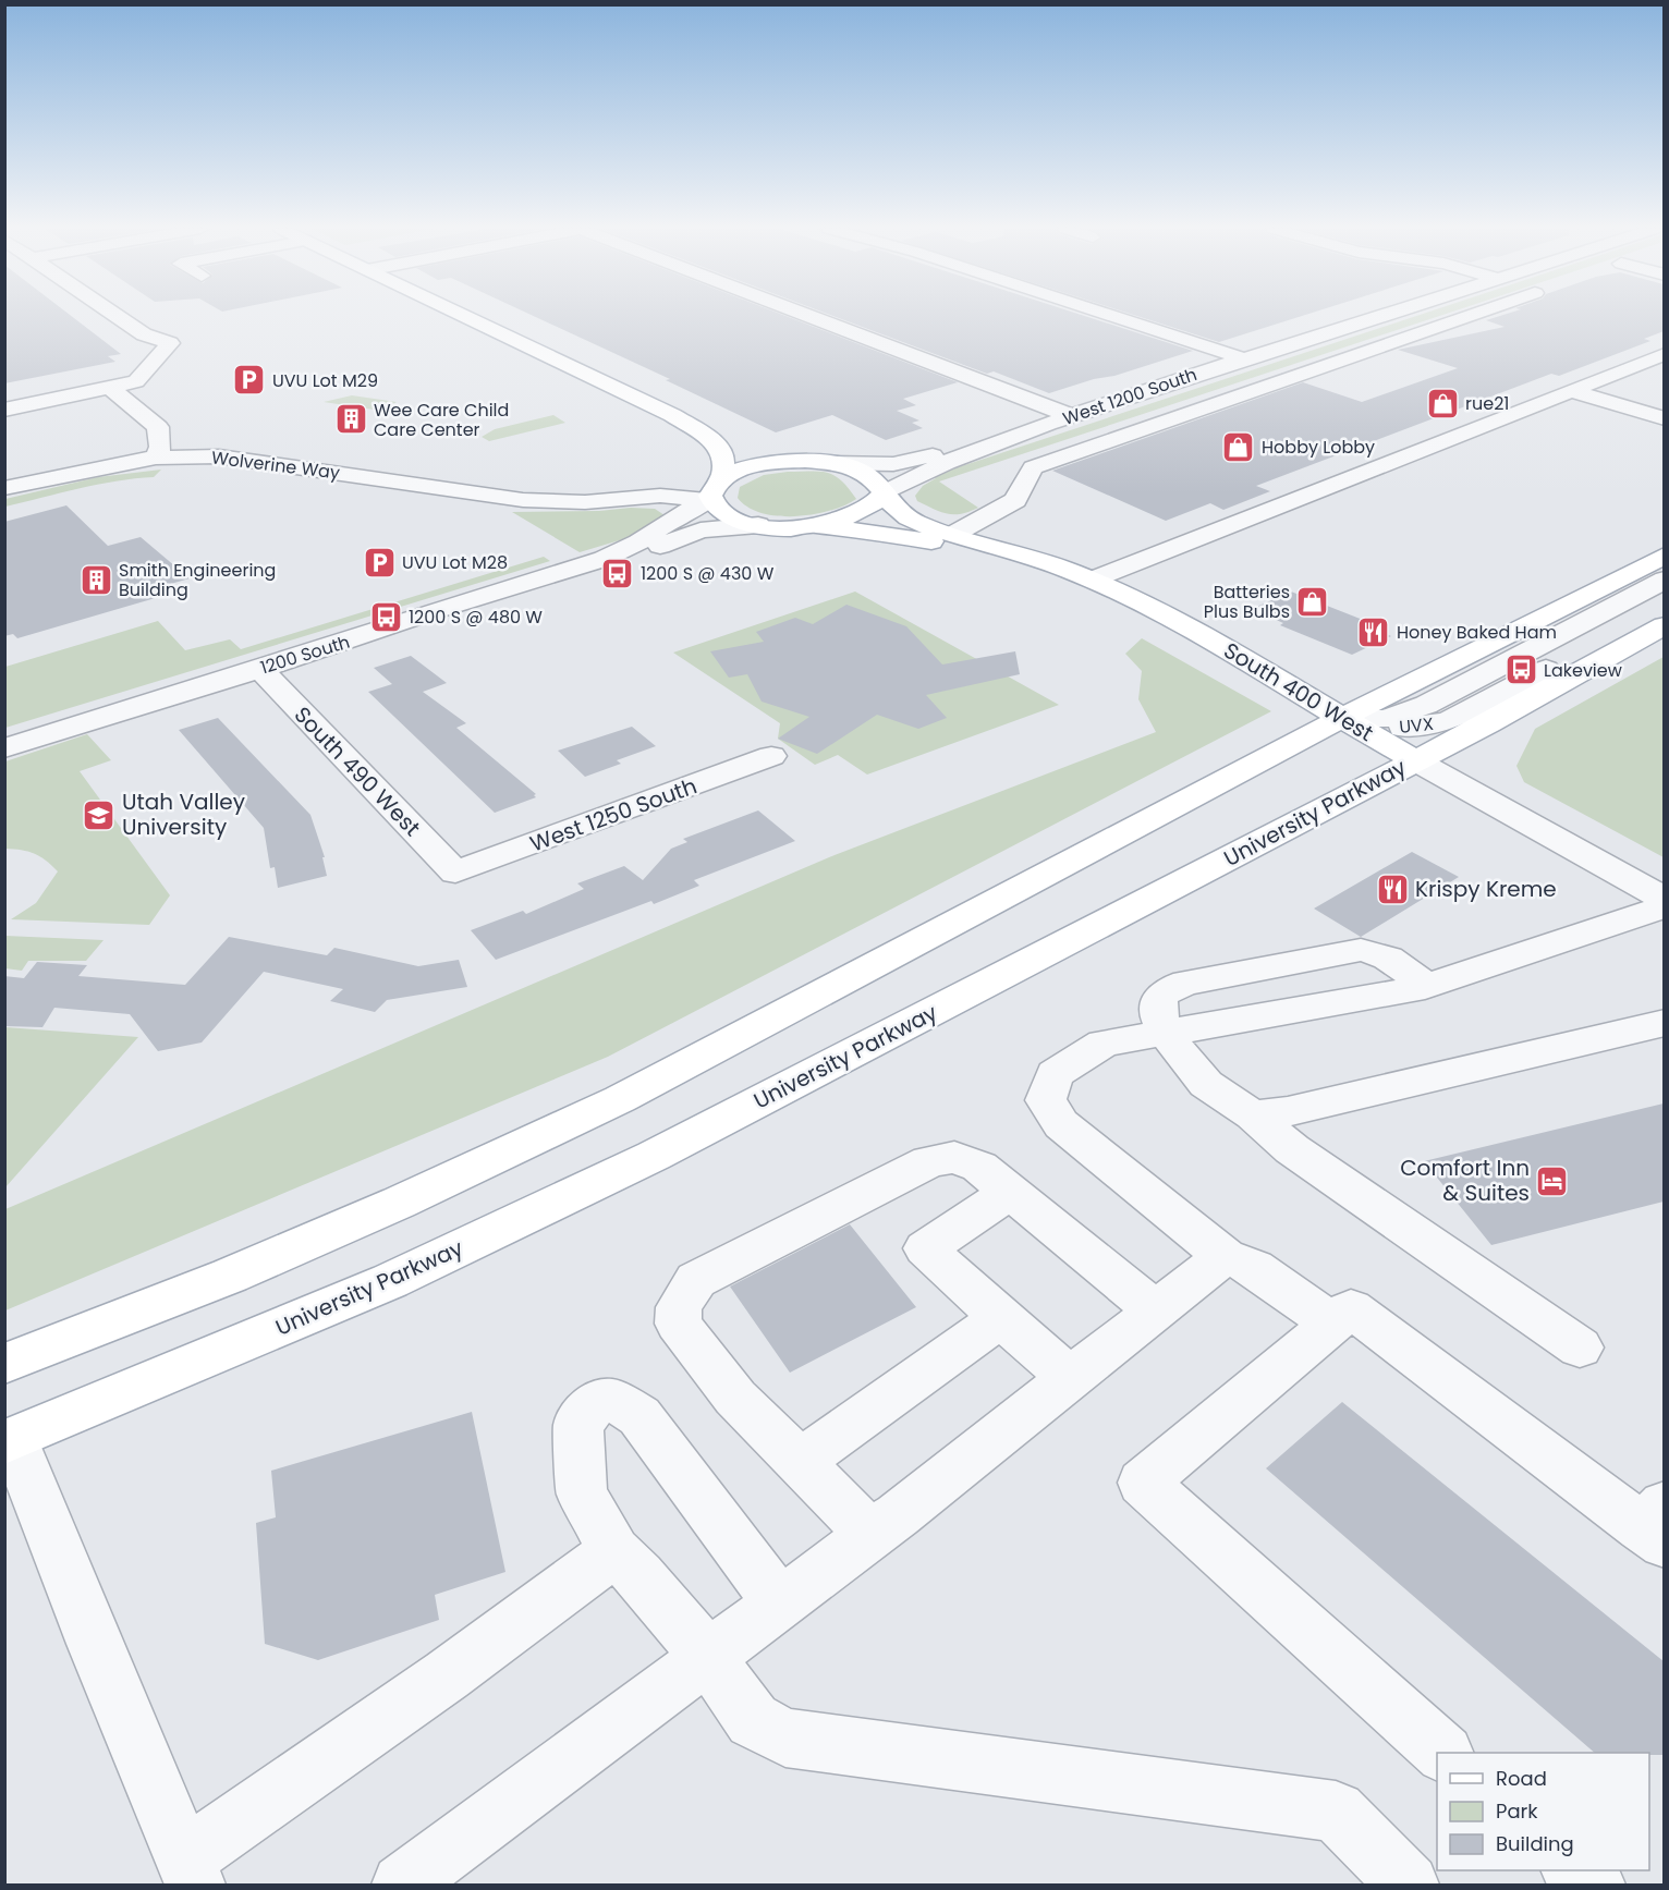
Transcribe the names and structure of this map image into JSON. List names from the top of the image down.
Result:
{
  "streets": {
    "main road": ["South 400 West", "University Parkway"],
    "street": [
      "West 1200 South",
      "Wolverine Way",
      "1200 South",
      "UVX",
      "South 490 West",
      "West 1250 South"
    ]
  },
  "crossings": [
    ["West 1200 South", "South 400 West"],
    ["Wolverine Way", "1200 South"],
    ["Wolverine Way", "South 400 West"],
    ["1200 South", "South 400 West"],
    ["1200 South", "South 490 West"],
    ["South 400 West", "UVX"],
    ["South 400 West", "University Parkway"],
    ["South 490 West", "West 1250 South"]
  ],
  "places": {
    "parking": ["UVU Lot M29", "UVU Lot M28"],
    "shop": ["rue21", "Hobby Lobby", "Batteries Plus Bulbs"],
    "building": ["Wee Care Child Care Center", "Smith Engineering Building"],
    "bus stop": ["1200 S @ 430 W", "1200 S @ 480 W", "Lakeview"],
    "restaurant": ["Honey Baked Ham", "Krispy Kreme"],
    "school or university": ["Utah Valley University"],
    "hotel": ["Comfort Inn & Suites"]
  },
  "legend": ["Road", "Park", "Building"]
}
